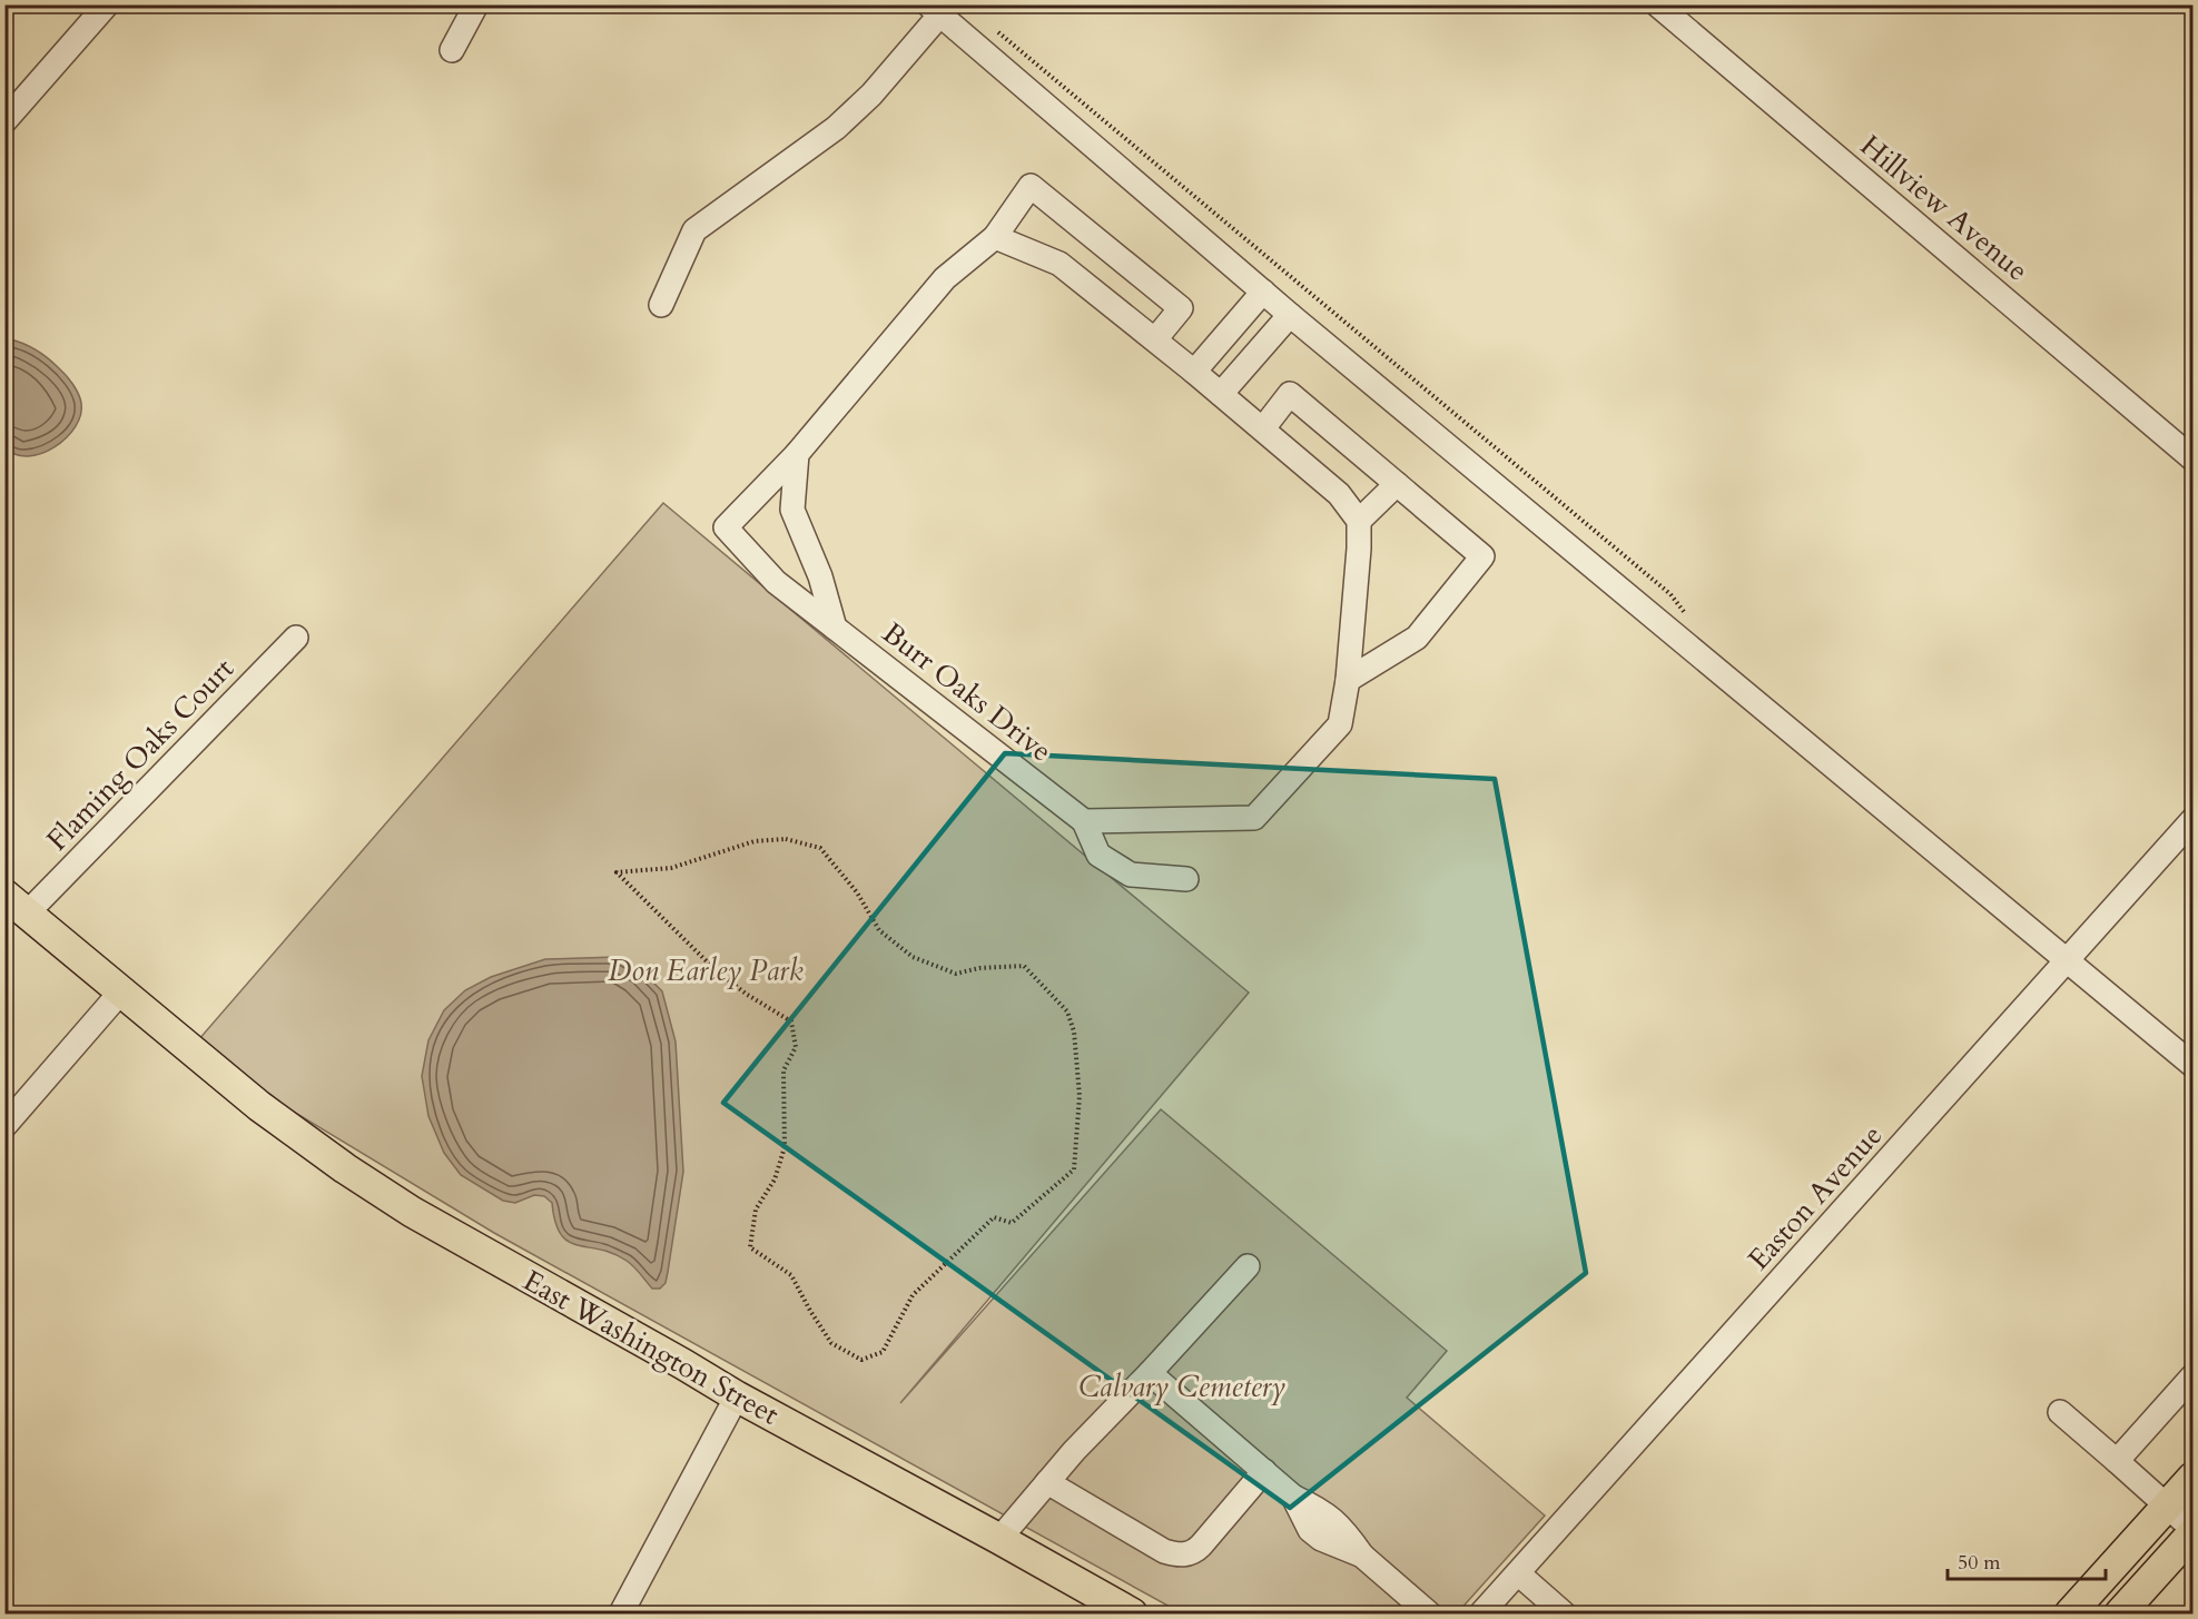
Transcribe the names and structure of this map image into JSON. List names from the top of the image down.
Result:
{
  "streets": {
    "main road": ["East Washington Street"],
    "street": [
      "Hillview Avenue",
      "Burr Oaks Drive",
      "Flaming Oaks Court",
      "Easton Avenue"
    ]
  },
  "crossings": [
    ["Flaming Oaks Court", "East Washington Street"]
  ],
  "parks": ["Don Earley Park", "Calvary Cemetery"],
  "scale_bar": "50 m"
}
